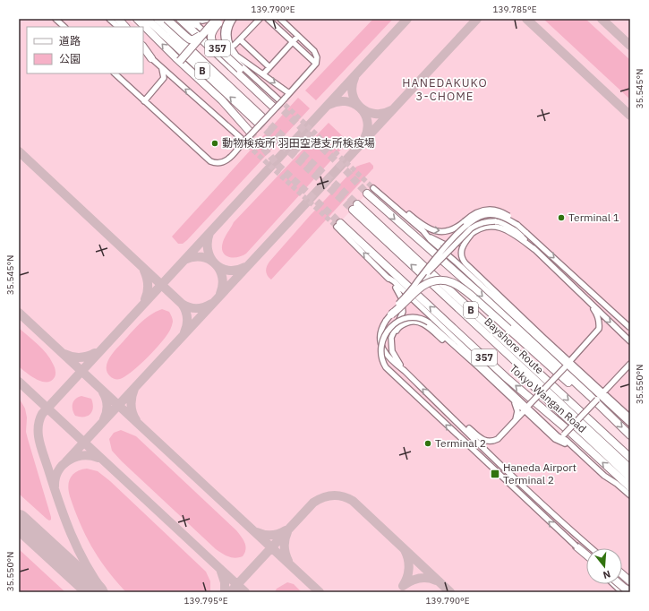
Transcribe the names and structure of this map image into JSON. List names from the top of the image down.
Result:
{
  "streets": {
    "highway": [
      "357",
      "B",
      "Bayshore Route",
      "Tokyo Wangan Road"
    ]
  },
  "districts": ["HANEDAKUKO 3-CHOME"],
  "places": {
    "other": ["動物検疫所 羽田空港支所検疫場", "Terminal 1", "Terminal 2"],
    "transit": ["Haneda Airport Terminal 2"]
  },
  "legend": ["道路", "公園"],
  "north": "bottom",
  "coordinates": [
    "139.790°E",
    "139.785°E",
    "35.545°N",
    "35.550°N",
    "139.795°E"
  ]
}
